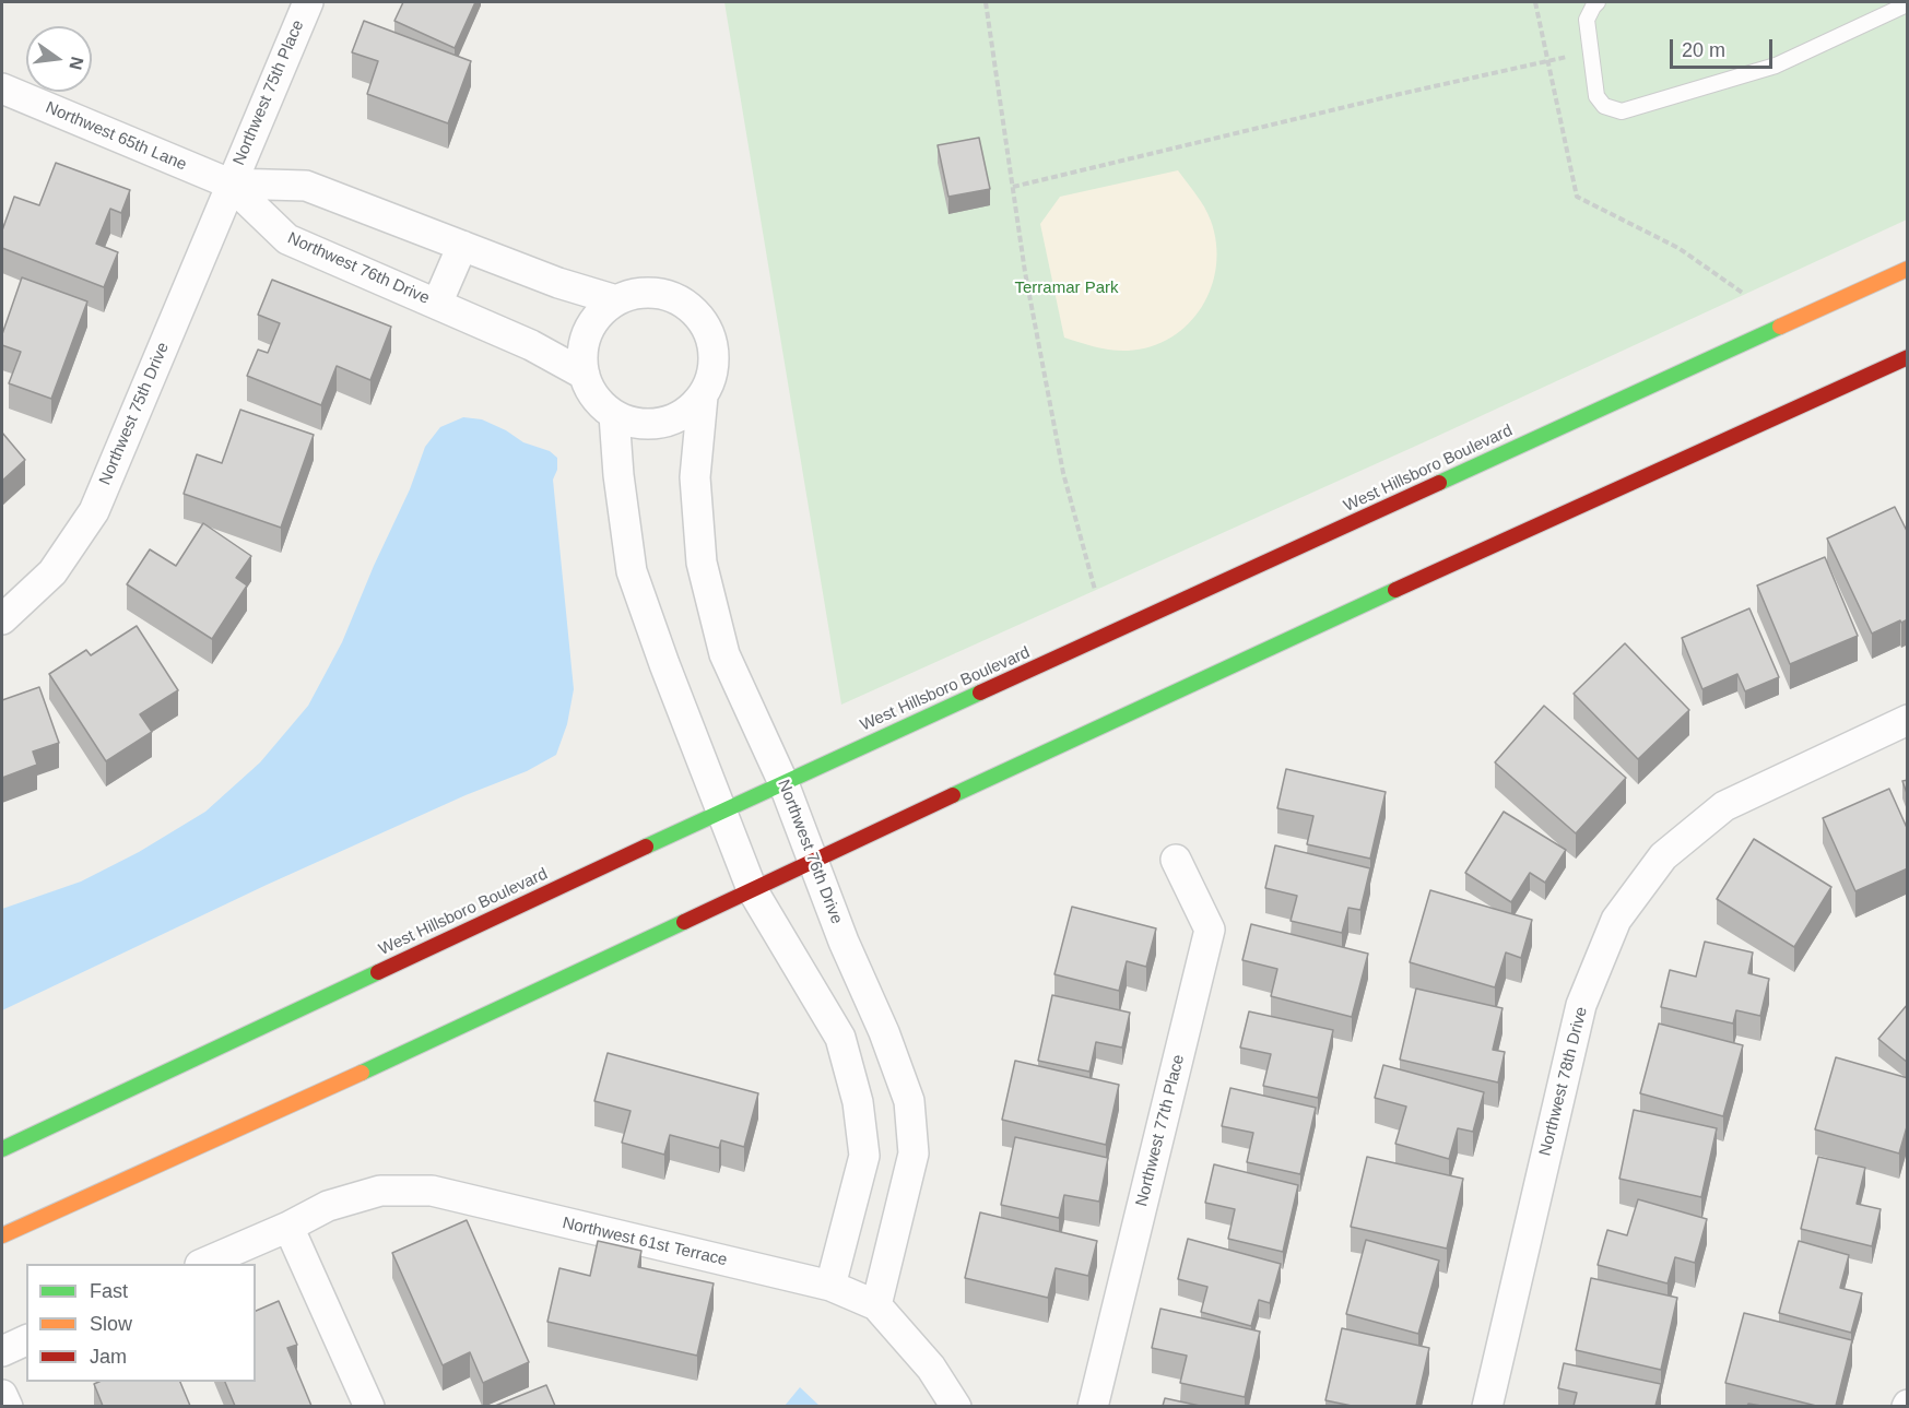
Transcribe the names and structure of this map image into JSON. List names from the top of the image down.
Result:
{
  "streets": {
    "street": [
      "Northwest 75th Place",
      "Northwest 65th Lane",
      "Northwest 76th Drive",
      "Northwest 75th Drive",
      "West Hillsboro Boulevard",
      "Northwest 78th Drive",
      "Northwest 77th Place",
      "Northwest 61st Terrace"
    ]
  },
  "crossings": [
    ["Northwest 75th Place", "Northwest 65th Lane"],
    ["Northwest 75th Place", "Northwest 76th Drive"],
    ["Northwest 75th Place", "Northwest 75th Drive"],
    ["Northwest 65th Lane", "Northwest 76th Drive"],
    ["Northwest 65th Lane", "Northwest 75th Drive"],
    ["Northwest 76th Drive", "Northwest 75th Drive"],
    ["Northwest 76th Drive", "West Hillsboro Boulevard"],
    ["Northwest 76th Drive", "Northwest 61st Terrace"]
  ],
  "parks": ["Terramar Park"],
  "legend": ["Fast", "Slow", "Jam"],
  "scale_bar": "20 m",
  "north": "right"
}
